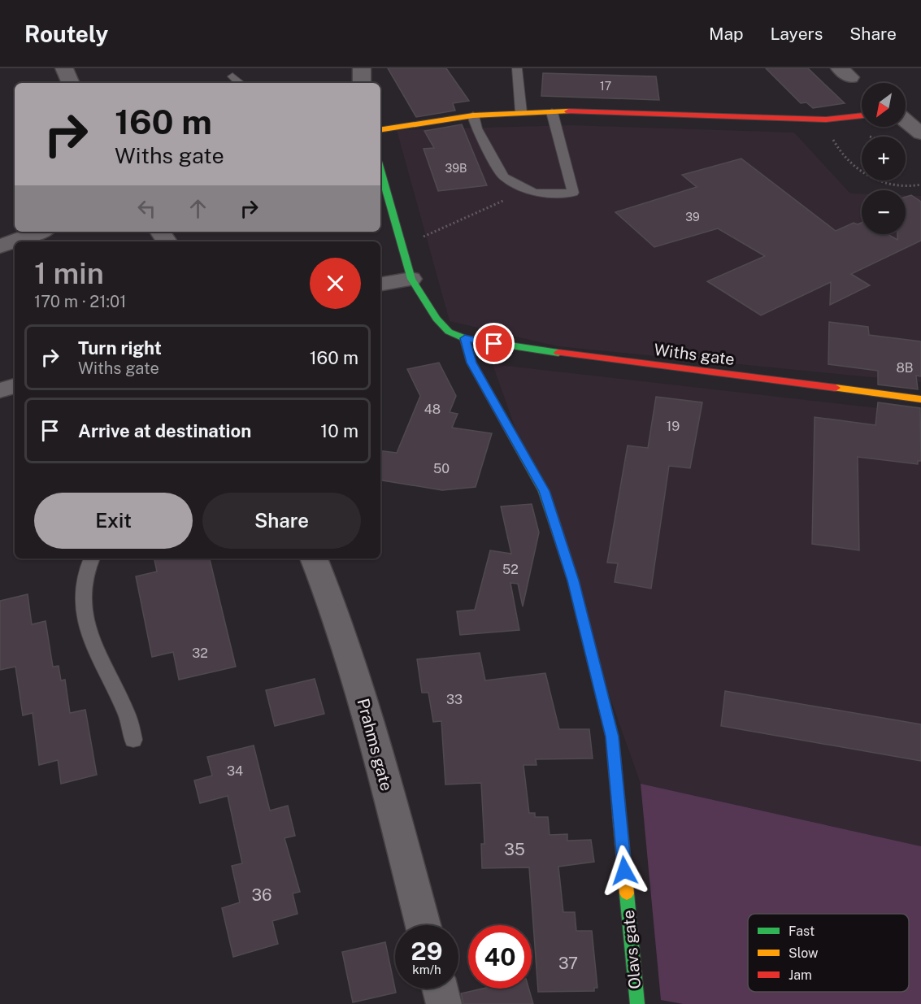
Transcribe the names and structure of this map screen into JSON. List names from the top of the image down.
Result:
{
  "streets": {
    "street": ["Withs gate", "Prahms gate", "Olavs gate"]
  },
  "crossings": [
    ["Withs gate", "Olavs gate"]
  ],
  "house_numbers": [
    "17",
    "39B",
    "39",
    "8B",
    "48",
    "19",
    "50",
    "52",
    "32",
    "33",
    "34",
    "35",
    "36",
    "37"
  ],
  "legend": ["Fast", "Slow", "Jam"],
  "north": "bottom left",
  "page": {
    "header": "Routely",
    "nav": ["Map", "Layers", "Share"],
    "map_buttons": ["+", "−"],
    "turn": ["160 m", "Withs gate"],
    "heading": ["1 min", "170 m · 21:01"],
    "list": [
      {
        "name": "Turn right",
        "note": "Withs gate",
        "value": "160 m"
      },
      {
        "name": "Arrive at destination",
        "value": "10 m"
      }
    ],
    "buttons": ["Exit", "Share"],
    "speed": "29 km/h",
    "limit": "40"
  }
}
